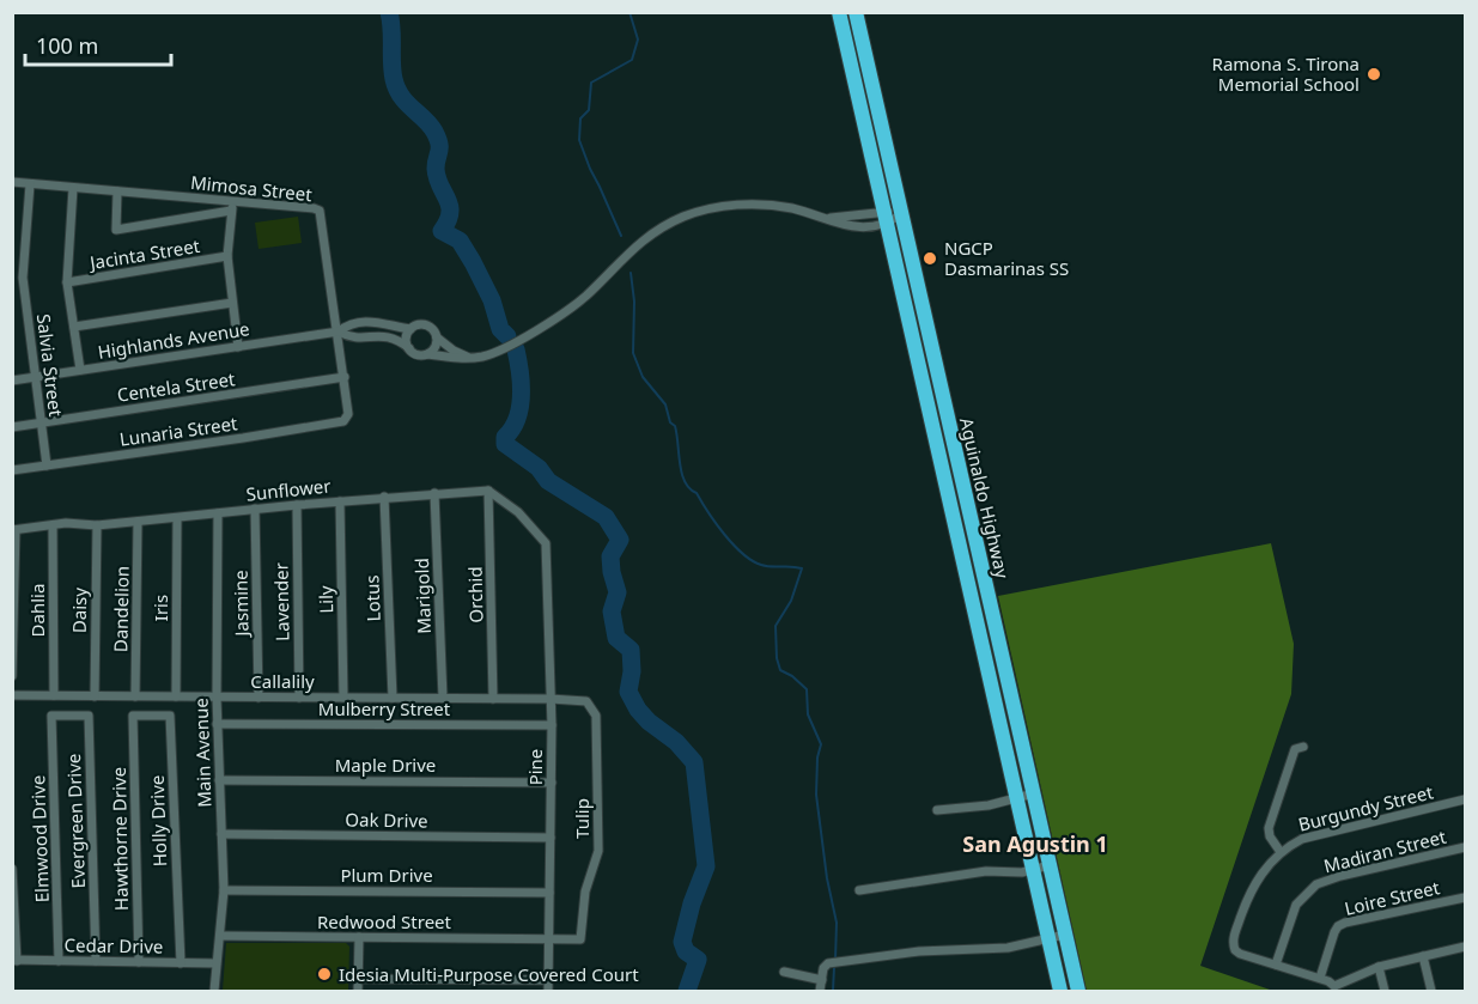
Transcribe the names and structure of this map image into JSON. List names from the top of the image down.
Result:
{
  "streets": {
    "highway": ["Aguinaldo Highway"],
    "street": [
      "Mimosa Street",
      "Jacinta Street",
      "Highlands Avenue",
      "Salvia Street",
      "Centela Street",
      "Lunaria Street",
      "Sunflower",
      "Orchid",
      "Marigold",
      "Lotus",
      "Lily",
      "Lavender",
      "Jasmine",
      "Iris",
      "Dandelion",
      "Dahlia",
      "Daisy",
      "Callalily",
      "Mulberry Street",
      "Main Avenue",
      "Maple Drive",
      "Pine",
      "Burgundy Street",
      "Tulip",
      "Oak Drive",
      "Evergreen Drive",
      "Holly Drive",
      "Elmwood Drive",
      "Hawthorne Drive",
      "Madiran Street",
      "Plum Drive",
      "Loire Street",
      "Redwood Street",
      "Cedar Drive"
    ]
  },
  "crossings": [
    ["Mimosa Street", "Highlands Avenue"],
    ["Mimosa Street", "Salvia Street"],
    ["Mimosa Street", "Centela Street"],
    ["Mimosa Street", "Lunaria Street"],
    ["Highlands Avenue", "Salvia Street"],
    ["Salvia Street", "Centela Street"],
    ["Salvia Street", "Lunaria Street"],
    ["Sunflower", "Orchid"],
    ["Sunflower", "Marigold"],
    ["Sunflower", "Lotus"],
    ["Sunflower", "Lily"],
    ["Sunflower", "Lavender"],
    ["Sunflower", "Jasmine"],
    ["Sunflower", "Iris"],
    ["Sunflower", "Dandelion"],
    ["Sunflower", "Dahlia"],
    ["Sunflower", "Daisy"],
    ["Sunflower", "Main Avenue"],
    ["Sunflower", "Pine"],
    ["Orchid", "Callalily"],
    ["Orchid", "Pine"],
    ["Marigold", "Callalily"],
    ["Lotus", "Callalily"],
    ["Lily", "Callalily"],
    ["Lavender", "Callalily"],
    ["Jasmine", "Callalily"],
    ["Iris", "Callalily"],
    ["Dandelion", "Callalily"],
    ["Dahlia", "Callalily"],
    ["Daisy", "Callalily"],
    ["Callalily", "Main Avenue"],
    ["Callalily", "Pine"],
    ["Callalily", "Tulip"],
    ["Mulberry Street", "Main Avenue"],
    ["Mulberry Street", "Pine"],
    ["Main Avenue", "Maple Drive"],
    ["Main Avenue", "Oak Drive"],
    ["Main Avenue", "Plum Drive"],
    ["Main Avenue", "Redwood Street"],
    ["Main Avenue", "Cedar Drive"],
    ["Maple Drive", "Pine"],
    ["Pine", "Tulip"],
    ["Pine", "Oak Drive"],
    ["Pine", "Plum Drive"],
    ["Pine", "Redwood Street"],
    ["Burgundy Street", "Madiran Street"],
    ["Burgundy Street", "Loire Street"],
    ["Tulip", "Redwood Street"],
    ["Evergreen Drive", "Elmwood Drive"],
    ["Evergreen Drive", "Cedar Drive"],
    ["Holly Drive", "Hawthorne Drive"],
    ["Holly Drive", "Cedar Drive"],
    ["Elmwood Drive", "Cedar Drive"],
    ["Hawthorne Drive", "Cedar Drive"]
  ],
  "districts": ["San Agustin 1"],
  "places": ["Ramona S. Tirona Memorial School", "NGCP Dasmarinas SS", "Idesia Multi-Purpose Covered Court"],
  "scale_bar": "100 m"
}
